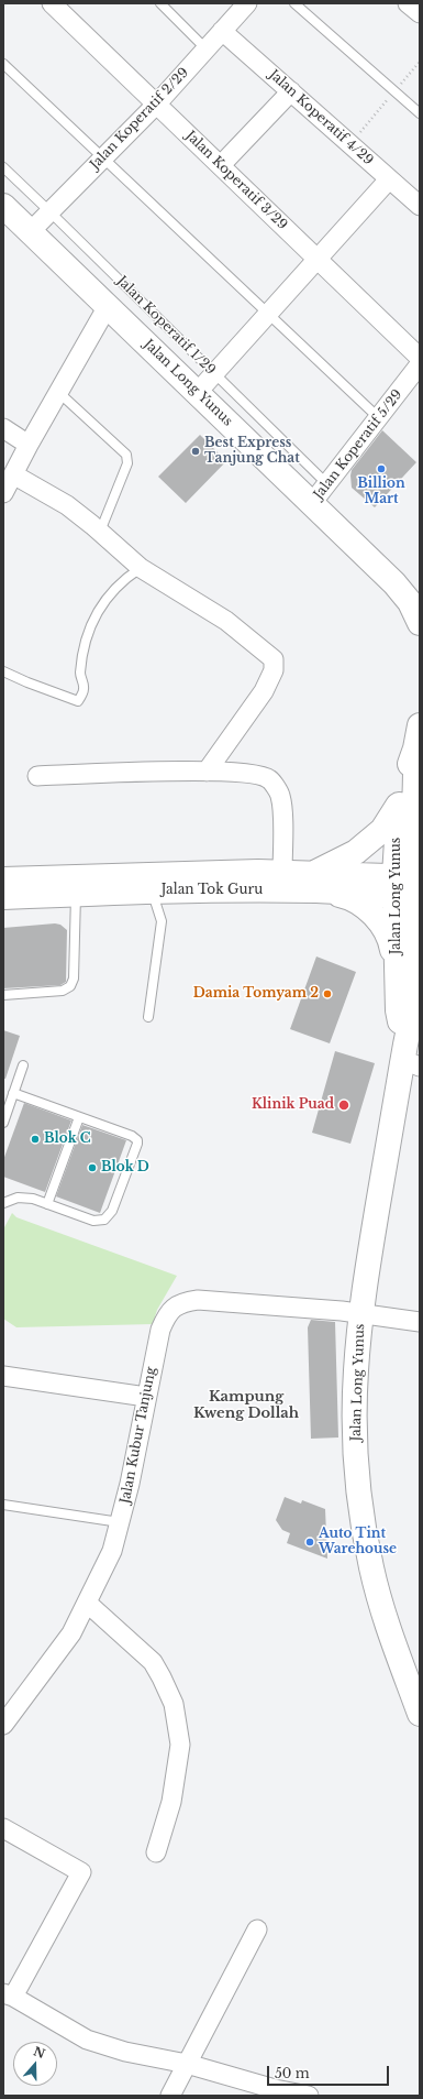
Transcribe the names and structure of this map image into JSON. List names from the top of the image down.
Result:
{
  "streets": {
    "main road": ["Jalan Long Yunus", "Jalan Tok Guru"],
    "street": [
      "Jalan Koperatif 4/29",
      "Jalan Koperatif 2/29",
      "Jalan Koperatif 3/29",
      "Jalan Koperatif 5/29",
      "Jalan Kubur Tanjung"
    ],
    "lane": ["Jalan Koperatif 1/29"]
  },
  "crossings": [
    ["Jalan Koperatif 4/29", "Jalan Koperatif 2/29"],
    ["Jalan Koperatif 2/29", "Jalan Koperatif 3/29"],
    ["Jalan Koperatif 2/29", "Jalan Koperatif 1/29"],
    ["Jalan Koperatif 2/29", "Jalan Long Yunus"],
    ["Jalan Koperatif 1/29", "Jalan Koperatif 5/29"],
    ["Jalan Long Yunus", "Jalan Koperatif 5/29"],
    ["Jalan Long Yunus", "Jalan Tok Guru"],
    ["Jalan Long Yunus", "Jalan Kubur Tanjung"]
  ],
  "districts": ["Kampung Kweng Dollah"],
  "places": [
    "Best Express Tanjung Chat",
    "Billion Mart",
    "Damia Tomyam 2",
    "Klinik Puad",
    "Blok C",
    "Blok D",
    "Auto Tint Warehouse"
  ],
  "scale_bar": "50 m",
  "north": "top"
}
